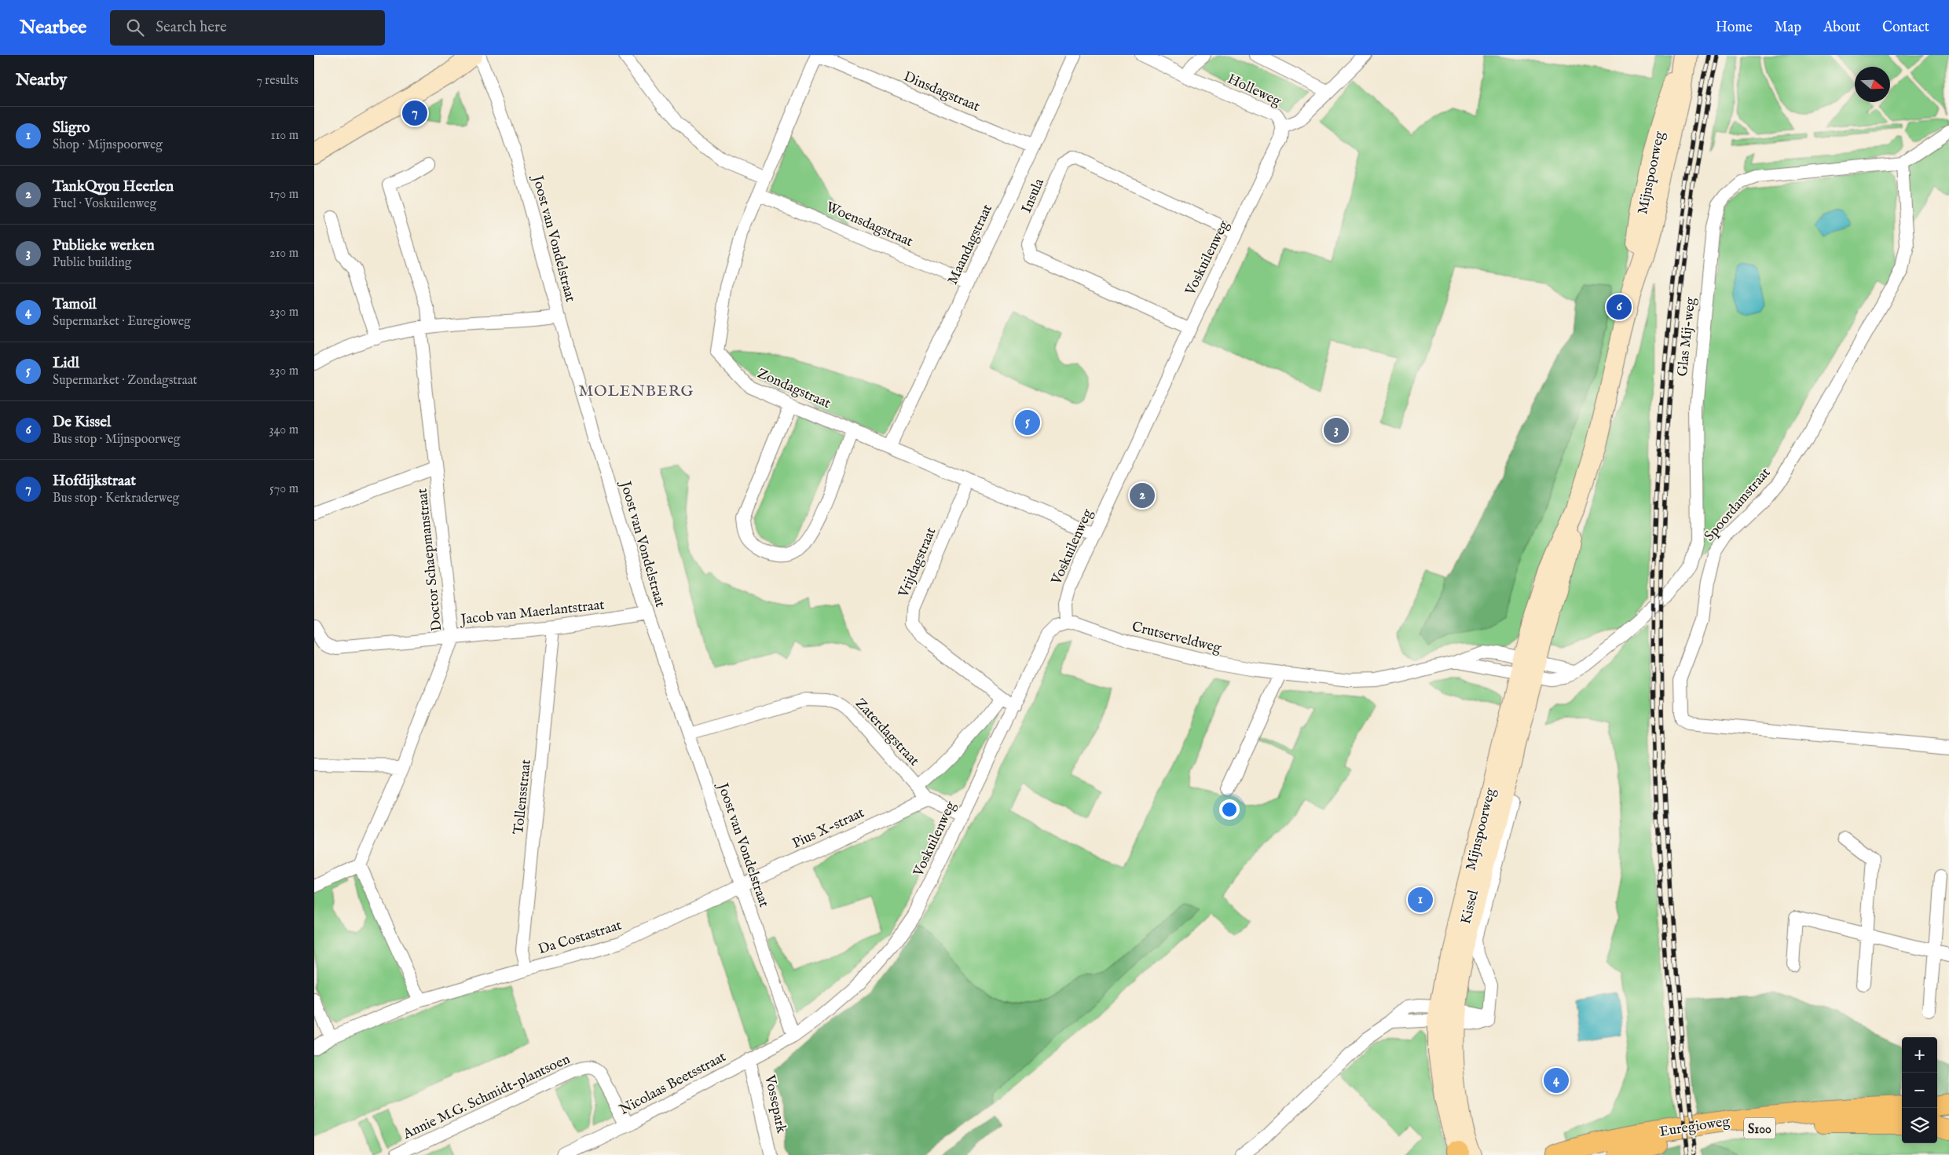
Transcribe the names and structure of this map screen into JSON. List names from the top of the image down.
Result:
{
  "streets": {
    "main road": ["Euregioweg", "S100"],
    "street": [
      "Holleweg",
      "Dinsdagstraat",
      "Mijnspoorweg",
      "Insula",
      "Woensdagstraat",
      "Joost van Vondelstraat",
      "Maandagstraat",
      "Voskuilenweg",
      "Glas Mij-weg",
      "Zondagstraat",
      "Spoordamstraat",
      "Doctor Schaepmanstraat",
      "Vrijdagstraat",
      "Jacob van Maerlantstraat",
      "Crutserveldweg",
      "Zaterdagstraat",
      "Tollensstraat",
      "Pius X-straat",
      "Kissel",
      "Da Costastraat",
      "Nicolaas Beetsstraat",
      "Annie M.G. Schmidt-plantsoen",
      "Vossepark"
    ]
  },
  "crossings": [
    ["Holleweg", "Voskuilenweg"],
    ["Dinsdagstraat", "Maandagstraat"],
    ["Dinsdagstraat", "Zondagstraat"],
    ["Mijnspoorweg", "Glas Mij-weg"],
    ["Mijnspoorweg", "Crutserveldweg"],
    ["Mijnspoorweg", "Kissel"],
    ["Insula", "Voskuilenweg"],
    ["Woensdagstraat", "Maandagstraat"],
    ["Woensdagstraat", "Zondagstraat"],
    ["Joost van Vondelstraat", "Voskuilenweg"],
    ["Joost van Vondelstraat", "Jacob van Maerlantstraat"],
    ["Joost van Vondelstraat", "Zaterdagstraat"],
    ["Joost van Vondelstraat", "Pius X-straat"],
    ["Joost van Vondelstraat", "Da Costastraat"],
    ["Joost van Vondelstraat", "Nicolaas Beetsstraat"],
    ["Maandagstraat", "Zondagstraat"],
    ["Voskuilenweg", "Zondagstraat"],
    ["Voskuilenweg", "Vrijdagstraat"],
    ["Voskuilenweg", "Crutserveldweg"],
    ["Voskuilenweg", "Zaterdagstraat"],
    ["Voskuilenweg", "Nicolaas Beetsstraat"],
    ["Glas Mij-weg", "Spoordamstraat"],
    ["Glas Mij-weg", "Crutserveldweg"],
    ["Zondagstraat", "Vrijdagstraat"],
    ["Doctor Schaepmanstraat", "Jacob van Maerlantstraat"],
    ["Jacob van Maerlantstraat", "Tollensstraat"],
    ["Zaterdagstraat", "Pius X-straat"],
    ["Tollensstraat", "Da Costastraat"],
    ["Pius X-straat", "Da Costastraat"],
    ["Nicolaas Beetsstraat", "Annie M.G. Schmidt-plantsoen"],
    ["Nicolaas Beetsstraat", "Vossepark"]
  ],
  "districts": ["MOLENBERG"],
  "north": "right",
  "page": {
    "header": "Nearbee",
    "search": "Search here",
    "nav": [
      "Home",
      "Map",
      "About",
      "Contact"
    ],
    "heading": ["Nearby", "7 results"],
    "pins": [
      "7",
      "6",
      "5",
      "3",
      "2",
      "1",
      "4"
    ],
    "list": [
      {
        "mark": "1",
        "name": "Sligro",
        "note": "Shop · Mijnspoorweg",
        "value": "110 m"
      },
      {
        "mark": "2",
        "name": "TankQyou Heerlen",
        "note": "Fuel · Voskuilenweg",
        "value": "170 m"
      },
      {
        "mark": "3",
        "name": "Publieke werken",
        "note": "Public building",
        "value": "210 m"
      },
      {
        "mark": "4",
        "name": "Tamoil",
        "note": "Supermarket · Euregioweg",
        "value": "230 m"
      },
      {
        "mark": "5",
        "name": "Lidl",
        "note": "Supermarket · Zondagstraat",
        "value": "230 m"
      },
      {
        "mark": "6",
        "name": "De Kissel",
        "note": "Bus stop · Mijnspoorweg",
        "value": "340 m"
      },
      {
        "mark": "7",
        "name": "Hofdijkstraat",
        "note": "Bus stop · Kerkraderweg",
        "value": "570 m"
      }
    ],
    "map_buttons": ["+", "−"]
  }
}
